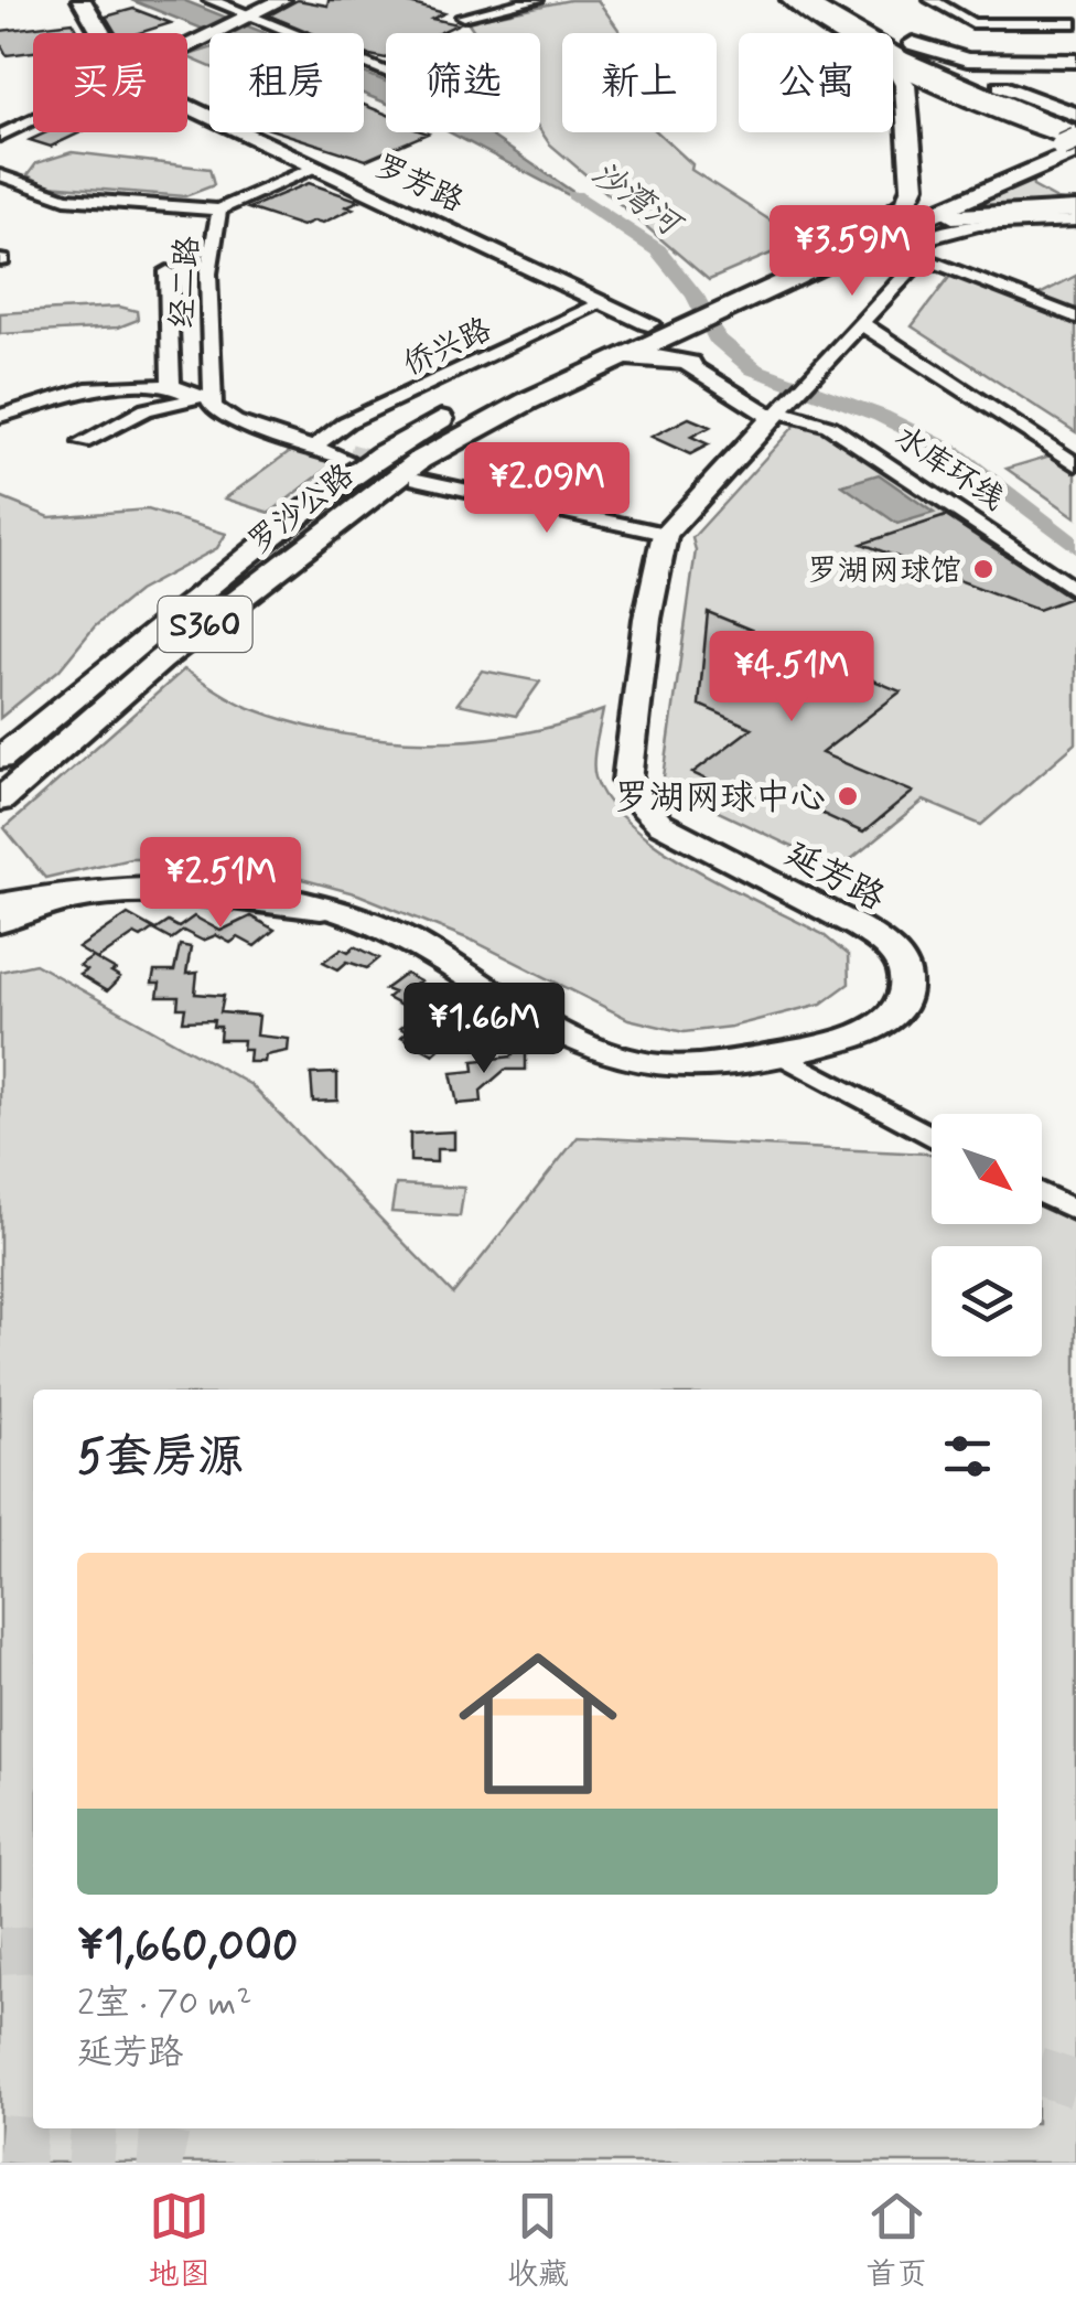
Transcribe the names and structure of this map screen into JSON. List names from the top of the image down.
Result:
{
  "streets": {
    "highway": ["罗沙公路", "S360"],
    "main road": ["罗芳路", "延芳路"],
    "street": ["经二路", "侨兴路", "水库环线"]
  },
  "crossings": [
    ["罗芳路", "侨兴路"],
    ["罗芳路", "罗沙公路"],
    ["罗芳路", "S360"],
    ["罗沙公路", "S360"]
  ],
  "water": ["沙湾河"],
  "places": ["罗湖网球馆", "罗湖网球中心"],
  "north": "bottom right",
  "page": {
    "chip": [
      "买房",
      "租房",
      "筛选",
      "新上",
      "公寓"
    ],
    "price": [
      "¥3.59M",
      "¥2.09M",
      "¥4.51M",
      "¥2.51M",
      "¥1.66M"
    ],
    "heading": "5套房源",
    "list": [
      {
        "name": "¥1,660,000",
        "note": "2室 · 70 m² · 延芳路"
      }
    ],
    "tabs": ["地图", "收藏", "首页"]
  }
}
